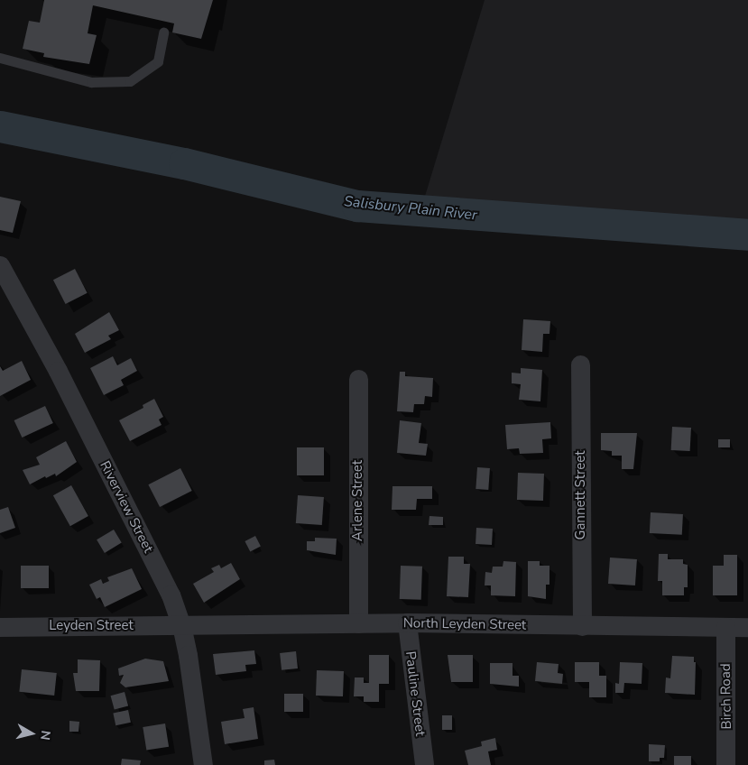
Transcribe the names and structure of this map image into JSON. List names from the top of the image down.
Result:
{
  "streets": {
    "street": [
      "Gannett Street",
      "Arlene Street",
      "Riverview Street",
      "North Leyden Street",
      "Leyden Street",
      "Pauline Street",
      "Birch Road"
    ]
  },
  "crossings": [
    ["Gannett Street", "North Leyden Street"],
    ["Arlene Street", "North Leyden Street"],
    ["Riverview Street", "North Leyden Street"],
    ["Riverview Street", "Leyden Street"],
    ["North Leyden Street", "Leyden Street"],
    ["North Leyden Street", "Pauline Street"],
    ["North Leyden Street", "Birch Road"]
  ],
  "water": ["Salisbury Plain River"],
  "north": "right"
}
